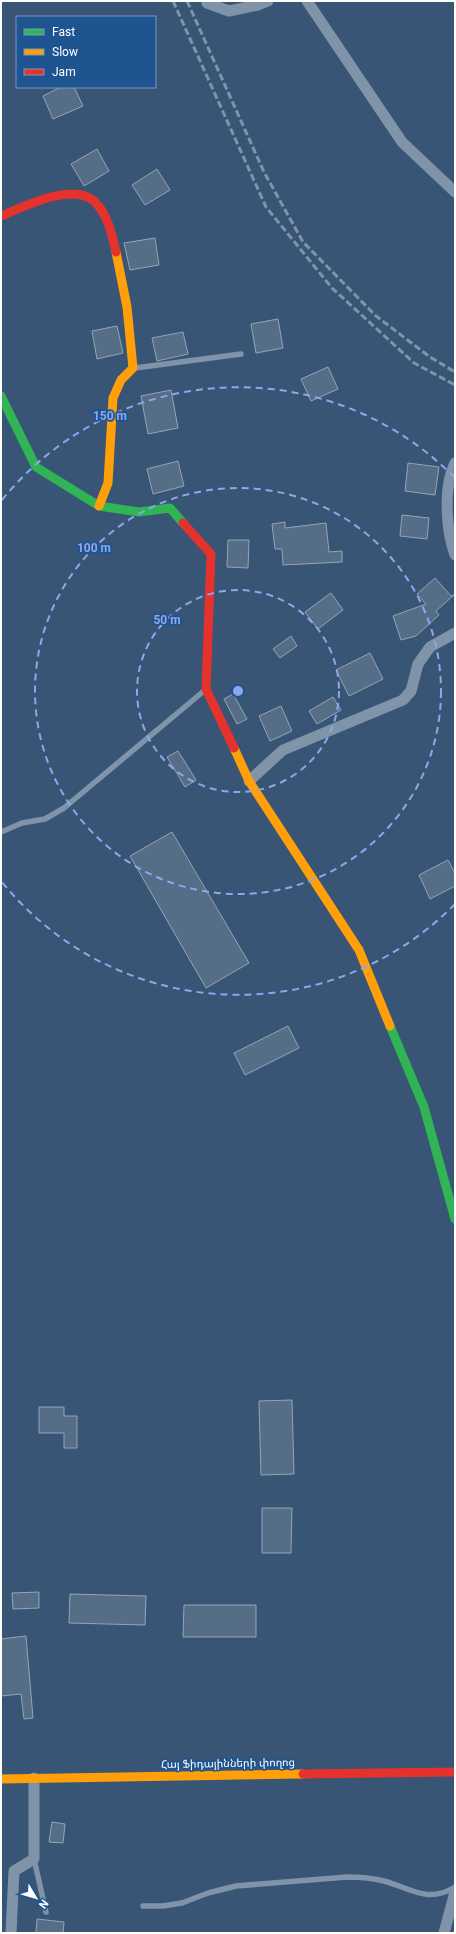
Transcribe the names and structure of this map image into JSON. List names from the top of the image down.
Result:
{
  "streets": {
    "street": ["Հայ Ֆիդայինների փողոց"]
  },
  "legend": ["Fast", "Slow", "Jam"],
  "north": "bottom right",
  "rings": ["150 m", "100 m", "50 m"]
}
